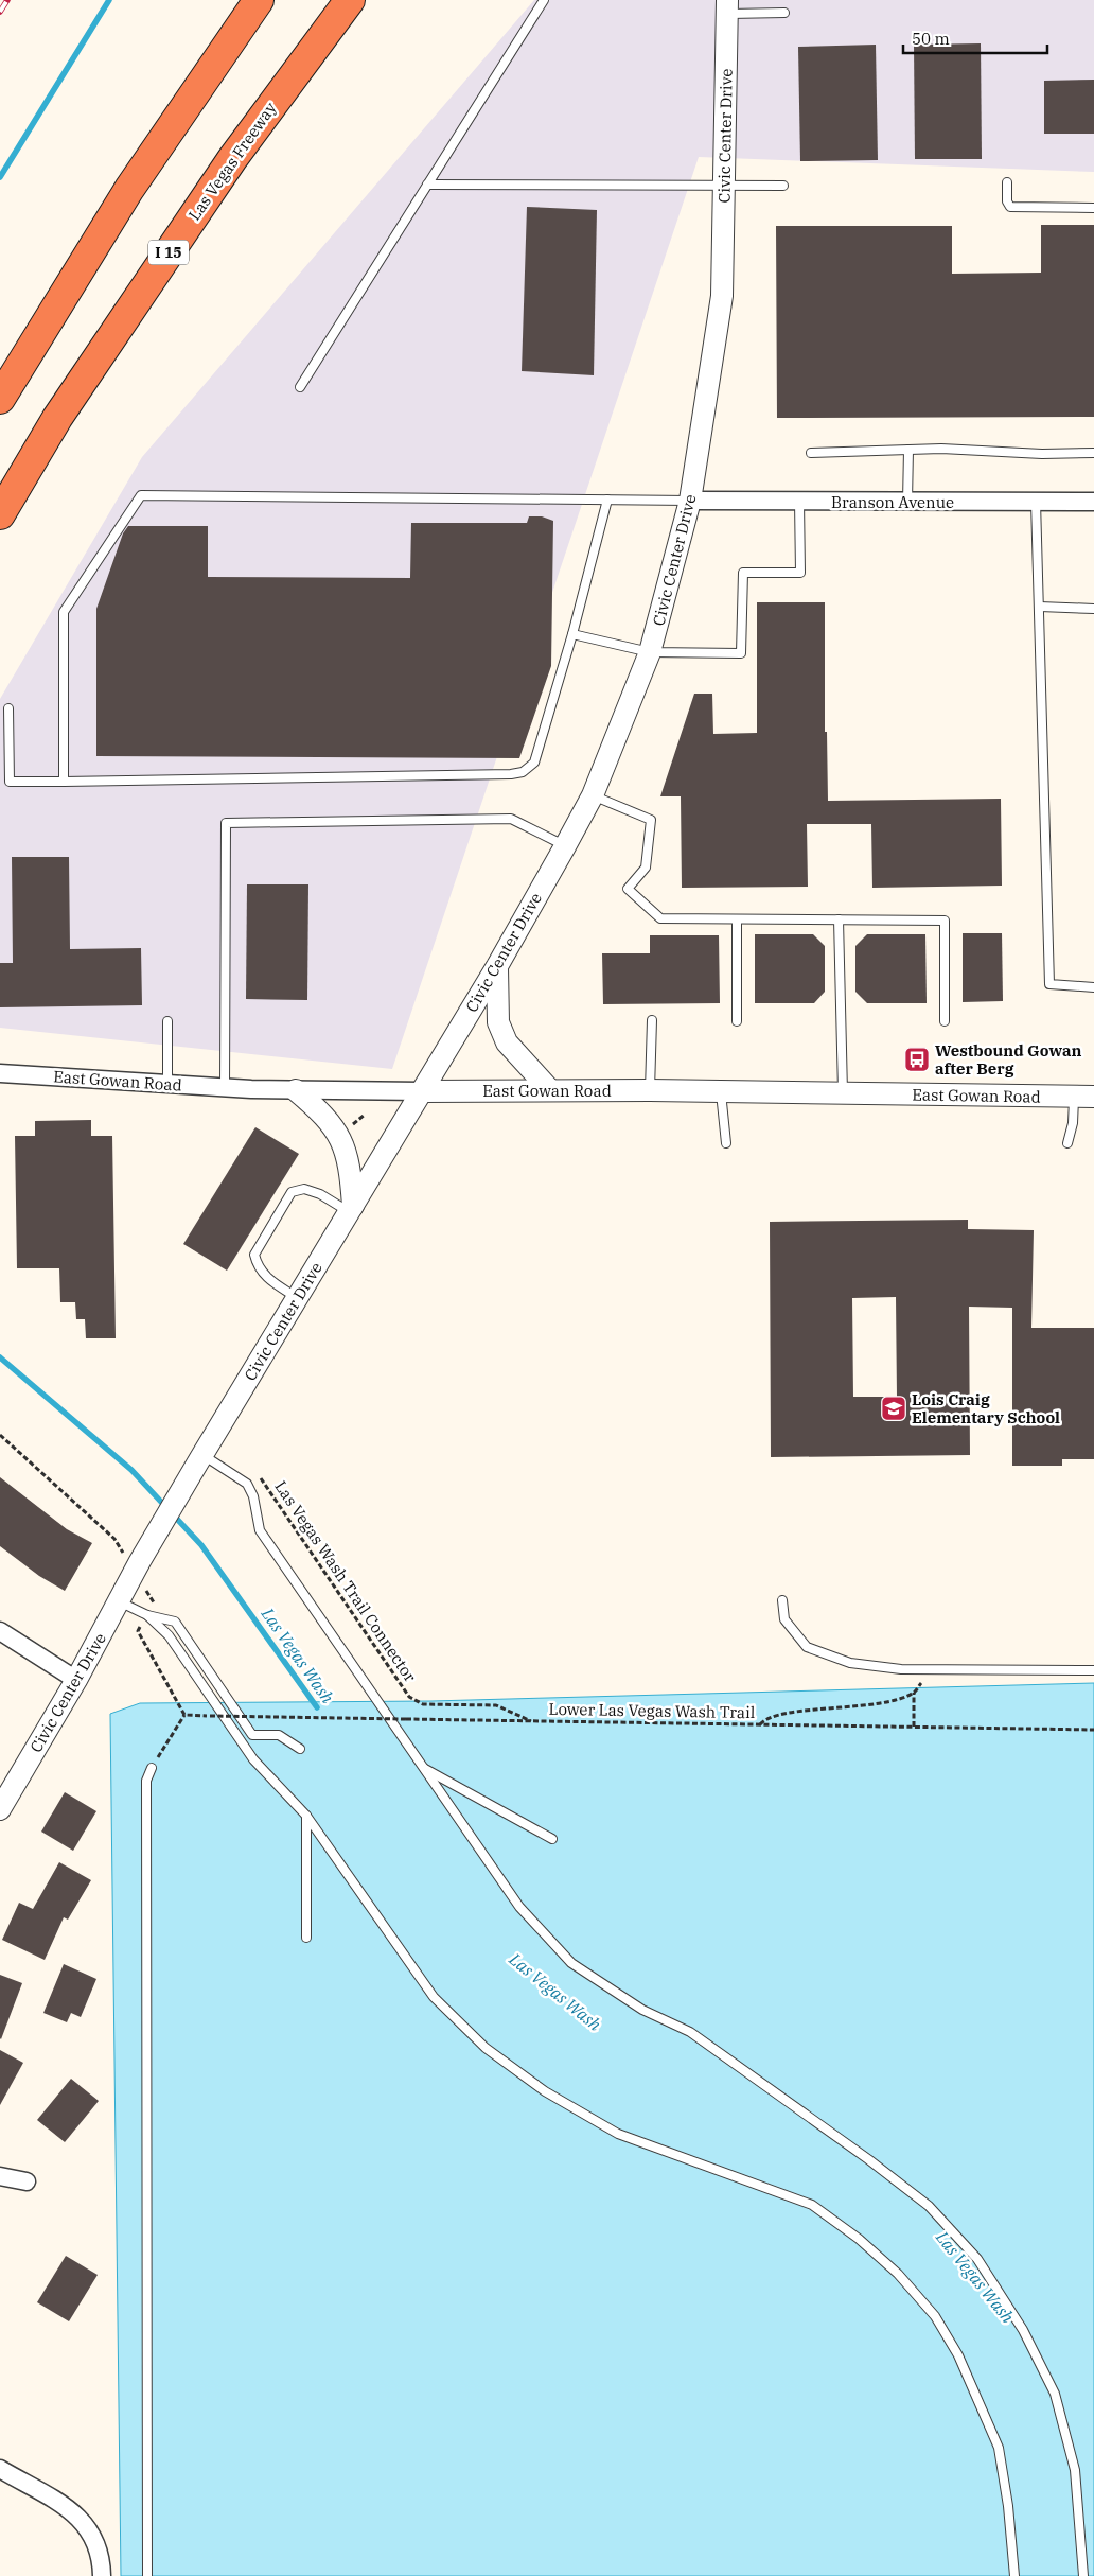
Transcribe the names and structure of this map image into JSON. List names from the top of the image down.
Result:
{
  "streets": {
    "highway": ["Las Vegas Freeway", "I 15"],
    "street": ["Civic Center Drive", "Branson Avenue", "East Gowan Road"],
    "path": ["Las Vegas Wash Trail Connector", "Lower Las Vegas Wash Trail"]
  },
  "crossings": [
    ["Civic Center Drive", "Branson Avenue"],
    ["Civic Center Drive", "East Gowan Road"],
    ["Las Vegas Wash Trail Connector", "Lower Las Vegas Wash Trail"]
  ],
  "water": ["Las Vegas Wash"],
  "places": {
    "bus stop": ["Westbound Gowan after Berg"],
    "school or university": ["Lois Craig Elementary School"]
  },
  "scale_bar": "50 m"
}
